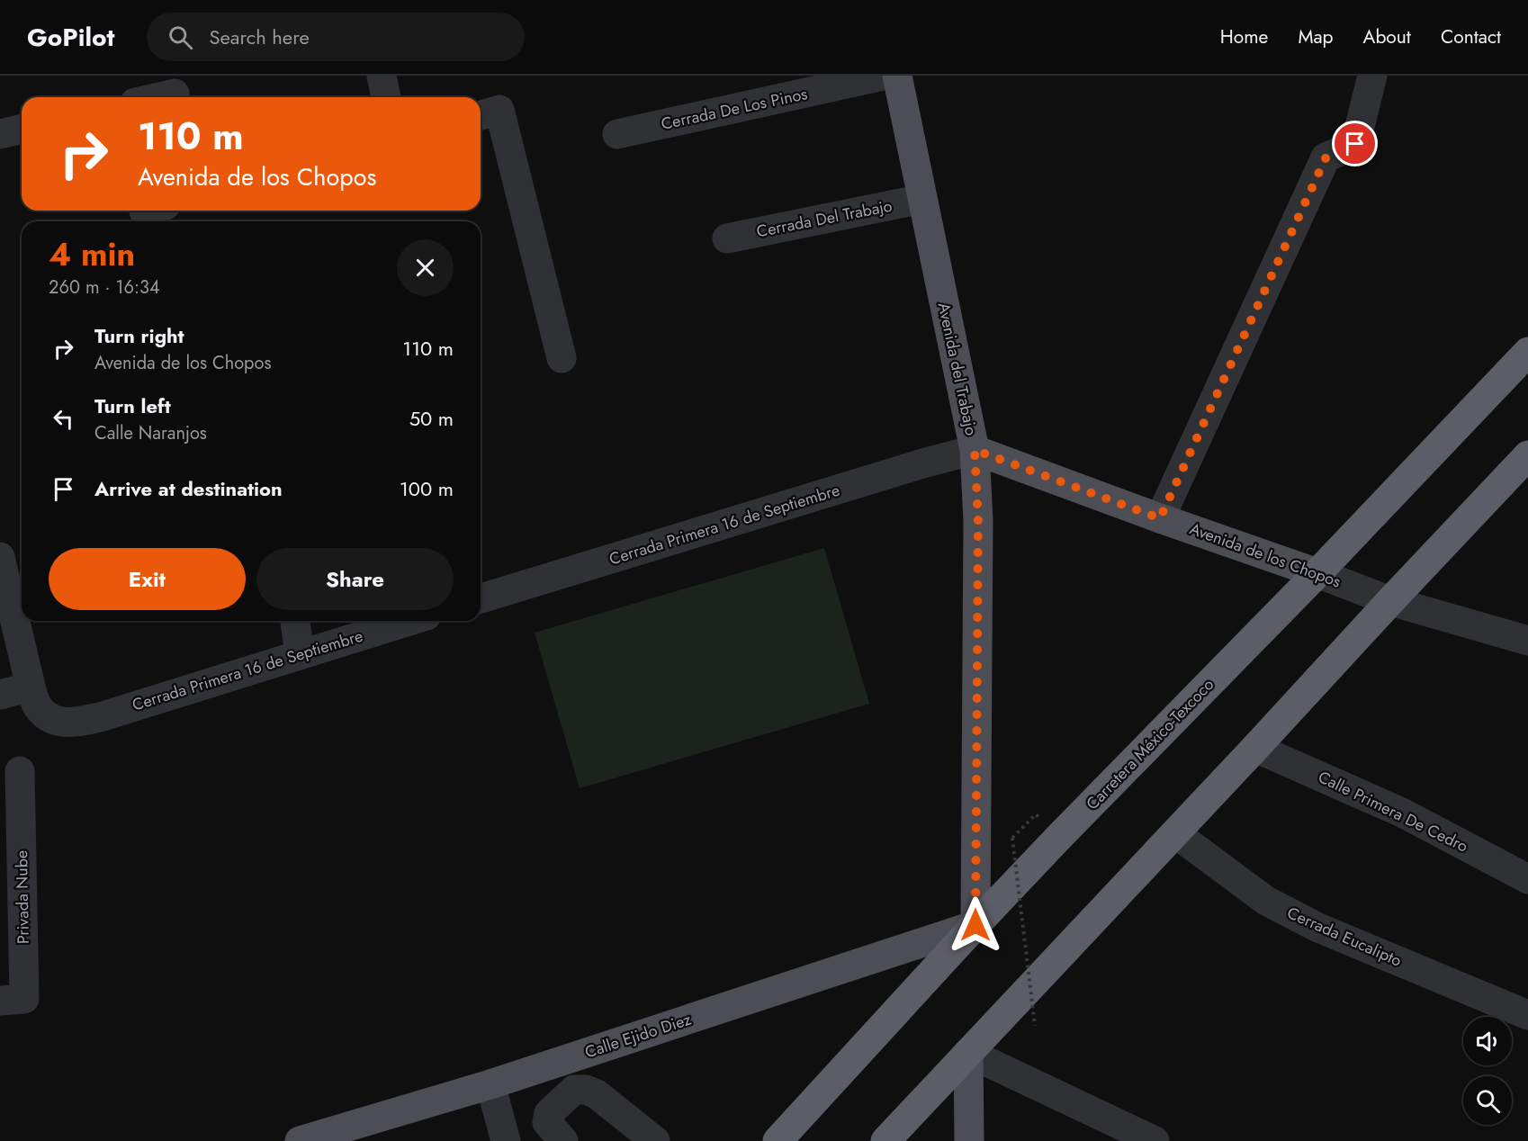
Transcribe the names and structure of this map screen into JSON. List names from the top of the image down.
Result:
{
  "streets": {
    "highway": ["Carretera México-Texcoco"],
    "main road": ["Avenida del Trabajo", "Avenida de los Chopos", "Calle Ejido Diez"],
    "street": [
      "Cerrada De Los Pinos",
      "Cerrada Del Trabajo",
      "Cerrada Primera 16 de Septiembre",
      "Calle Primera De Cedro",
      "Privada Nube",
      "Cerrada Eucalipto"
    ]
  },
  "crossings": [
    ["Cerrada Del Trabajo", "Avenida del Trabajo"],
    ["Avenida del Trabajo", "Cerrada Primera 16 de Septiembre"],
    ["Avenida del Trabajo", "Avenida de los Chopos"],
    ["Avenida del Trabajo", "Carretera México-Texcoco"],
    ["Avenida del Trabajo", "Calle Ejido Diez"],
    ["Cerrada Primera 16 de Septiembre", "Avenida de los Chopos"],
    ["Avenida de los Chopos", "Carretera México-Texcoco"],
    ["Carretera México-Texcoco", "Calle Ejido Diez"]
  ],
  "page": {
    "header": "GoPilot",
    "search": "Search here",
    "nav": [
      "Home",
      "Map",
      "About",
      "Contact"
    ],
    "turn": ["110 m", "Avenida de los Chopos"],
    "heading": ["4 min", "260 m · 16:34"],
    "list": [
      {
        "name": "Turn right",
        "note": "Avenida de los Chopos",
        "value": "110 m"
      },
      {
        "name": "Turn left",
        "note": "Calle Naranjos",
        "value": "50 m"
      },
      {
        "name": "Arrive at destination",
        "value": "100 m"
      }
    ],
    "buttons": ["Exit", "Share"]
  }
}
